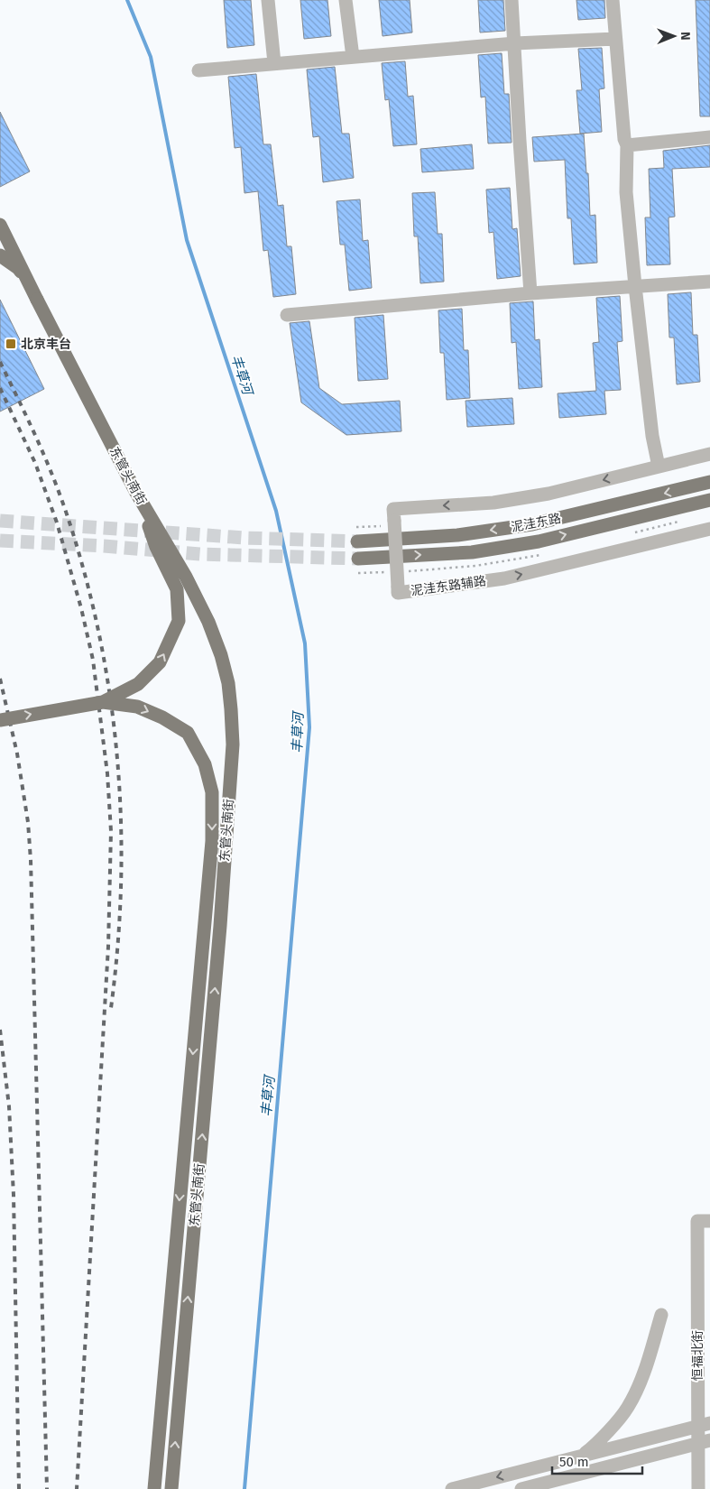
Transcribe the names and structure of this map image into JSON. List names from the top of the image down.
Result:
{
  "streets": {
    "main road": ["东管头南街", "泥洼东路"],
    "street": ["泥洼东路辅路", "恒福北街"]
  },
  "water": ["丰草河"],
  "places": {
    "transit": ["北京丰台"]
  },
  "scale_bar": "50 m",
  "north": "right"
}
